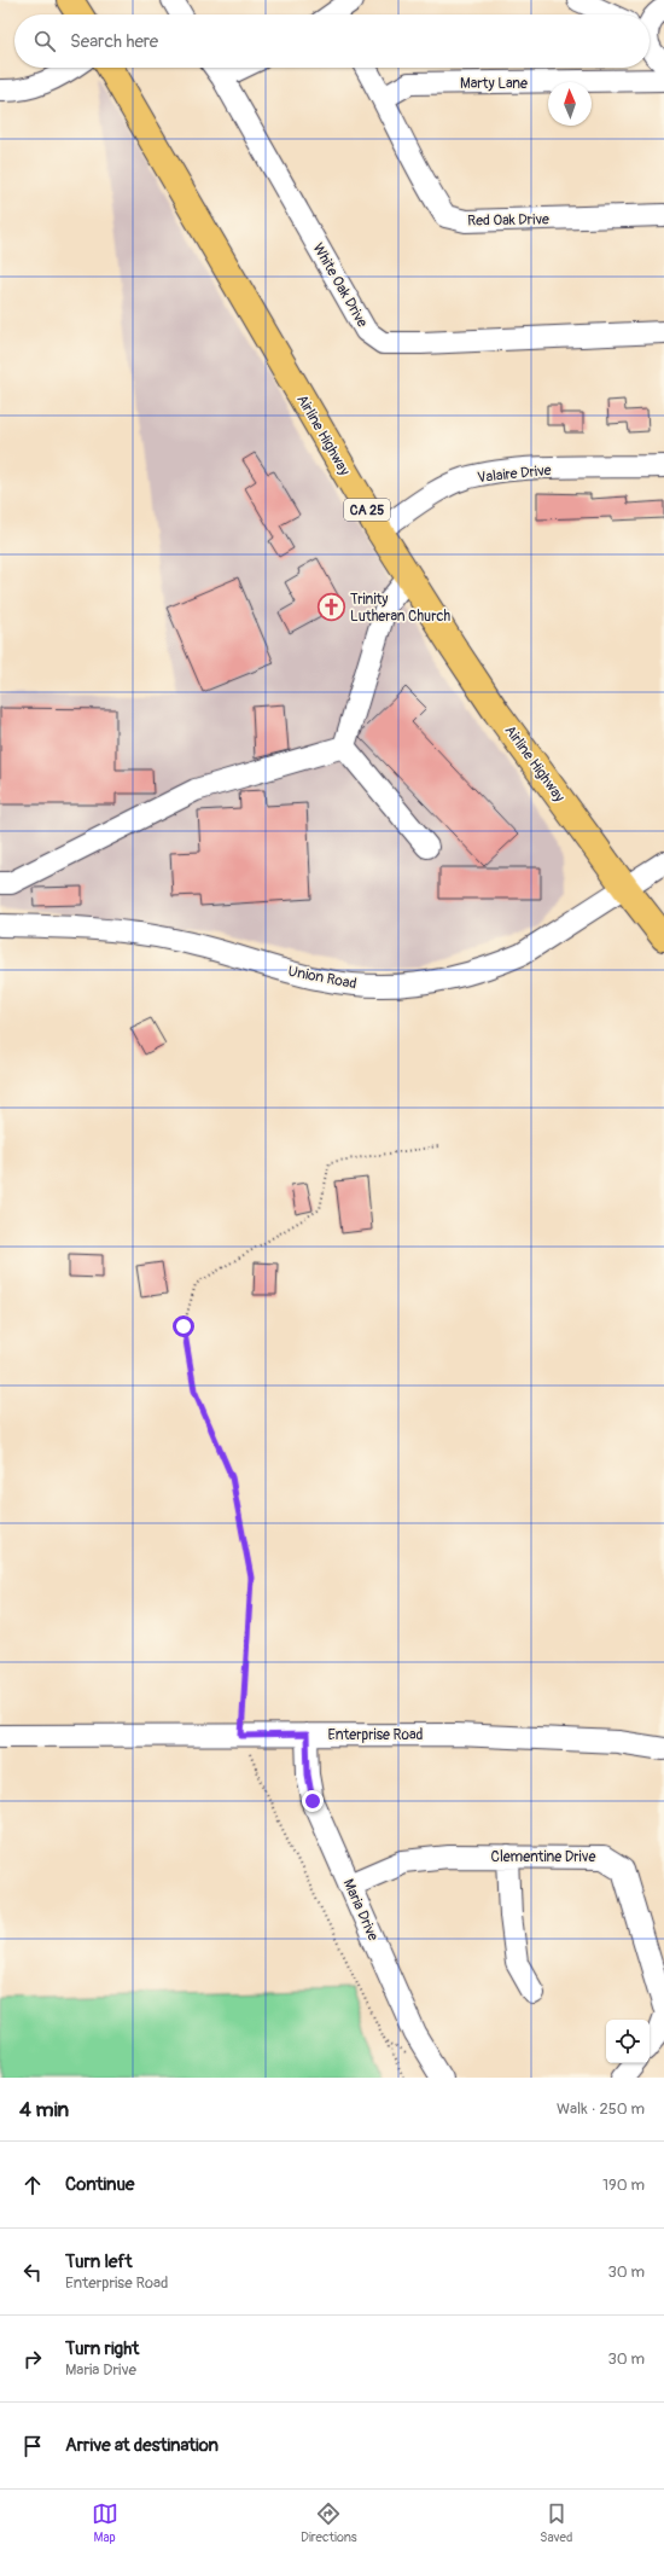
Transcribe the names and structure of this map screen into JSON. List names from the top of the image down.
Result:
{
  "streets": {
    "main road": ["Airline Highway", "CA 25"],
    "street": [
      "Marty Lane",
      "Red Oak Drive",
      "White Oak Drive",
      "Valaire Drive",
      "Union Road",
      "Enterprise Road",
      "Clementine Drive",
      "Maria Drive"
    ]
  },
  "crossings": [
    ["Marty Lane", "Red Oak Drive"],
    ["Airline Highway", "Valaire Drive"],
    ["Airline Highway", "Union Road"],
    ["Enterprise Road", "Maria Drive"],
    ["Clementine Drive", "Maria Drive"]
  ],
  "places": {
    "church": ["Trinity Lutheran Church"]
  },
  "north": "top",
  "page": {
    "search": "Search here",
    "heading": ["4 min", "Walk · 250 m"],
    "list": [
      ["Continue", "190 m"],
      ["Turn left", "Enterprise Road", "30 m"],
      ["Turn right", "Maria Drive", "30 m"],
      "Arrive at destination"
    ],
    "nav": ["Map", "Directions", "Saved"]
  }
}
